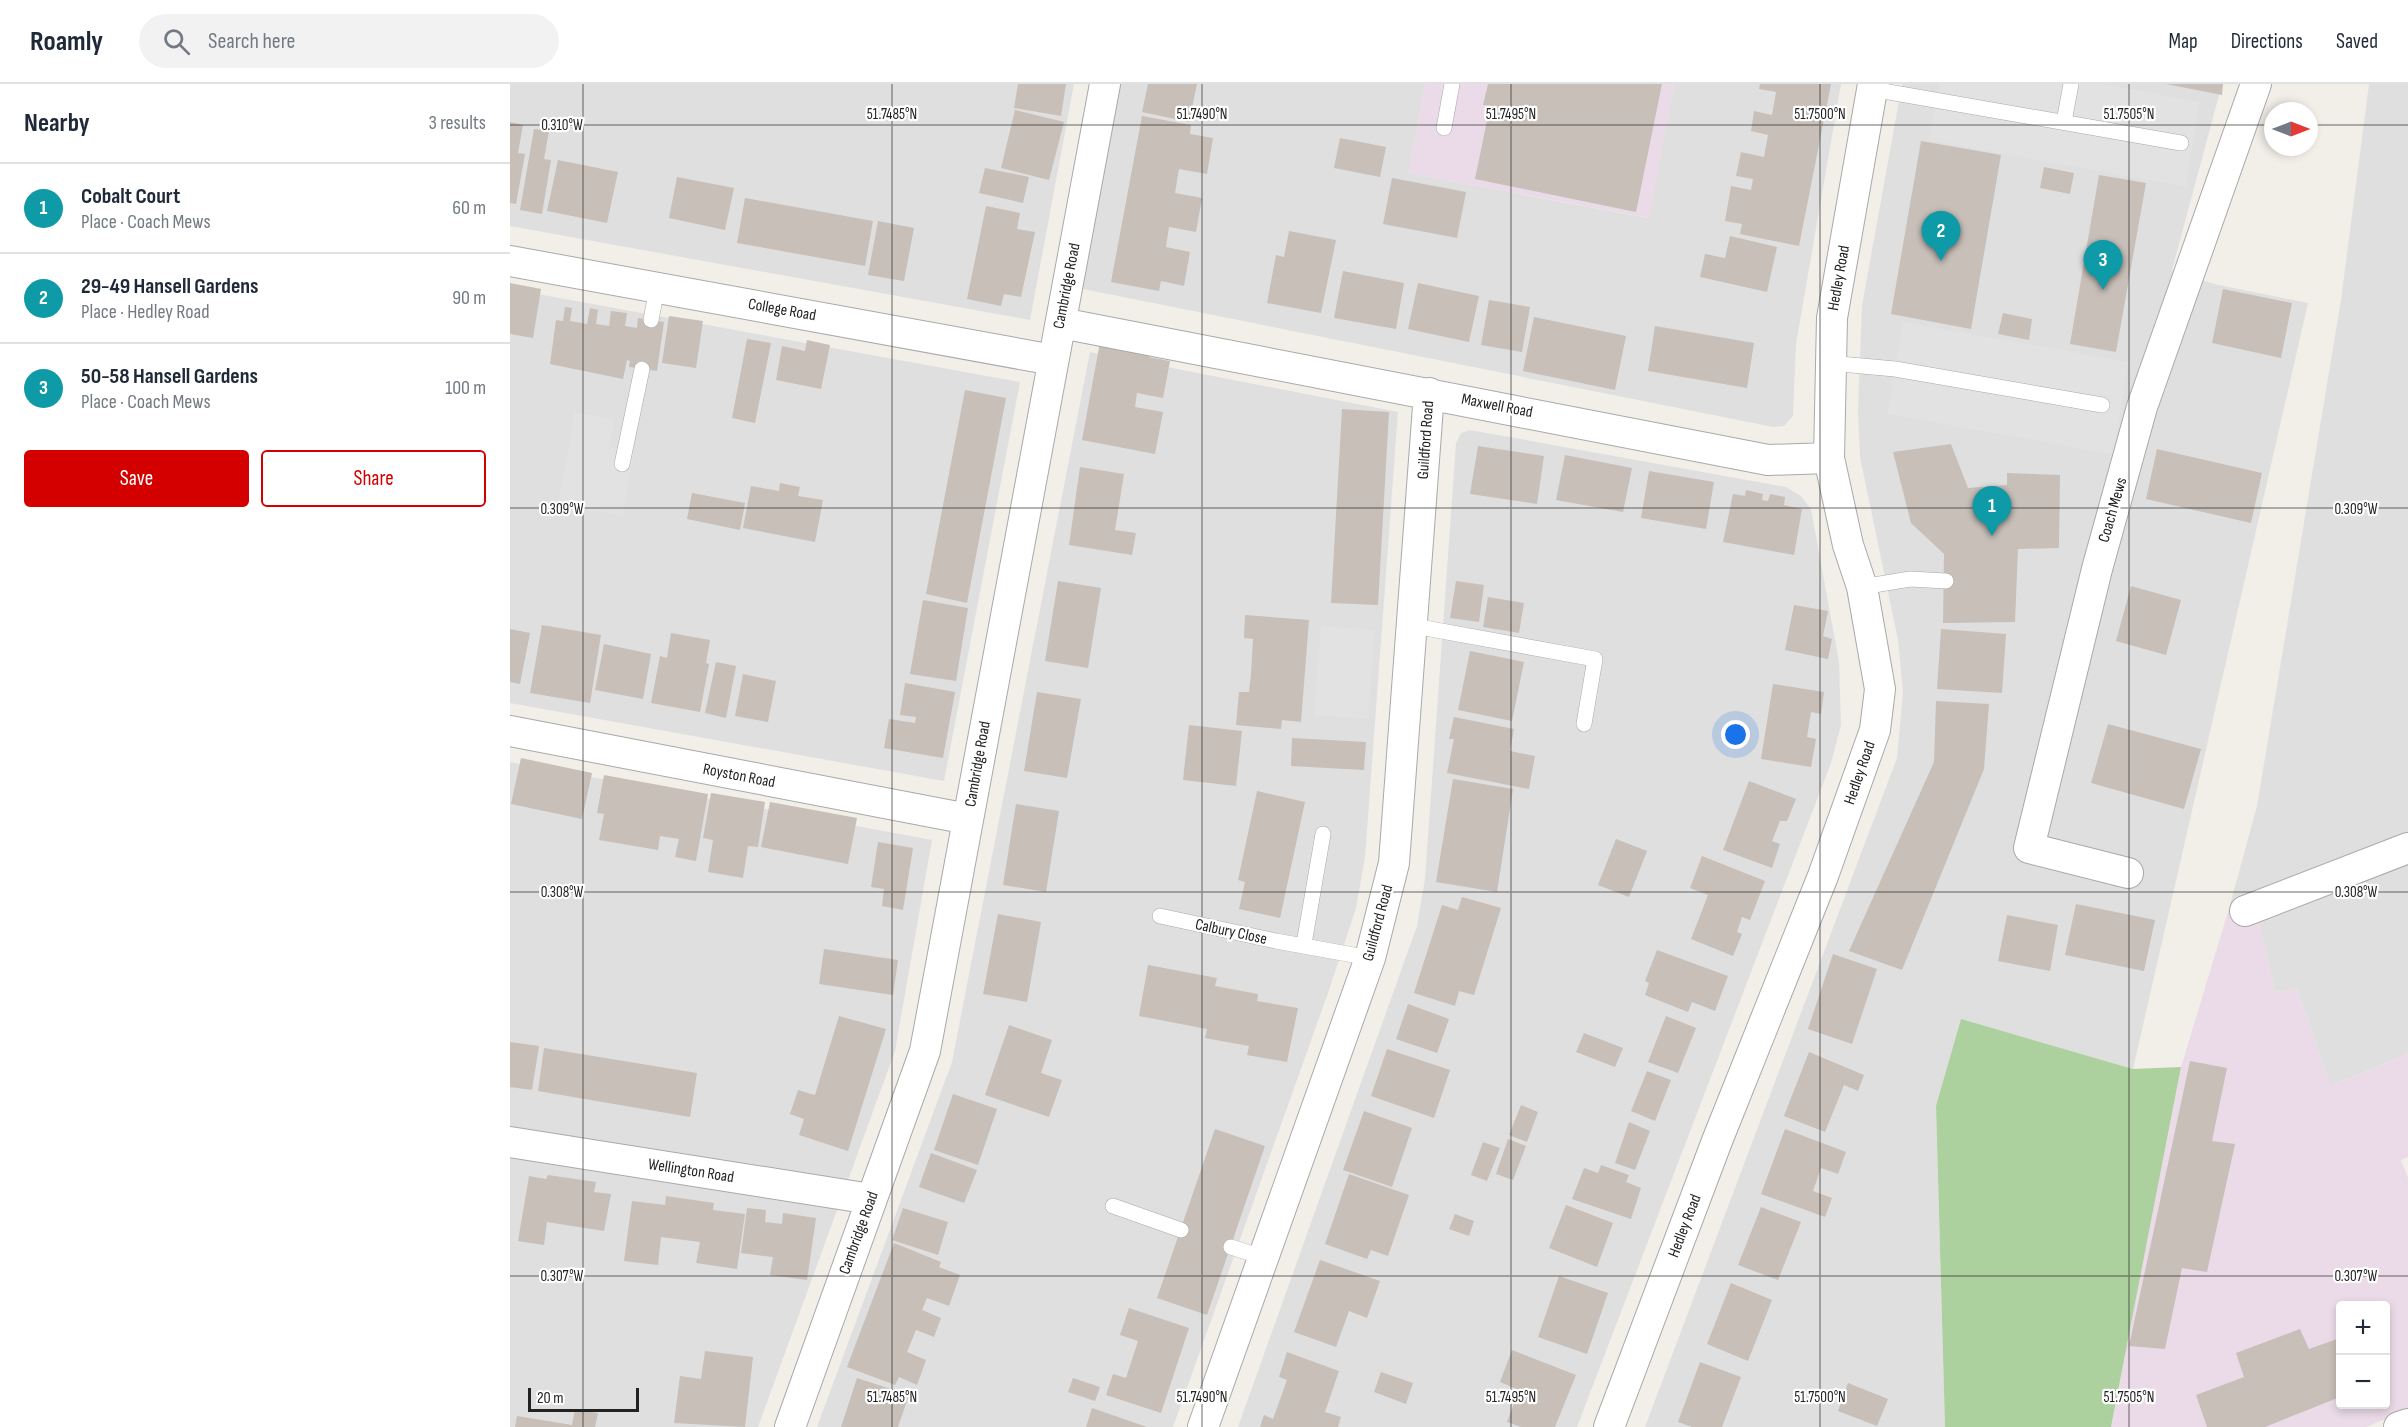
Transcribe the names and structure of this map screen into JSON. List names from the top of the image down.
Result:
{
  "streets": {
    "street": [
      "Hedley Road",
      "Cambridge Road",
      "College Road",
      "Maxwell Road",
      "Guildford Road",
      "Coach Mews",
      "Royston Road",
      "Wellington Road"
    ],
    "lane": ["Calbury Close"]
  },
  "crossings": [
    ["Hedley Road", "Maxwell Road"],
    ["Cambridge Road", "College Road"],
    ["Cambridge Road", "Maxwell Road"],
    ["Cambridge Road", "Royston Road"],
    ["Cambridge Road", "Wellington Road"],
    ["Maxwell Road", "Guildford Road"],
    ["Guildford Road", "Calbury Close"]
  ],
  "scale_bar": "20 m",
  "north": "right",
  "page": {
    "header": "Roamly",
    "search": "Search here",
    "nav": ["Map", "Directions", "Saved"],
    "heading": ["Nearby", "3 results"],
    "list": [
      {
        "mark": "1",
        "name": "Cobalt Court",
        "note": "Place · Coach Mews",
        "value": "60 m"
      },
      {
        "mark": "2",
        "name": "29-49 Hansell Gardens",
        "note": "Place · Hedley Road",
        "value": "90 m"
      },
      {
        "mark": "3",
        "name": "50-58 Hansell Gardens",
        "note": "Place · Coach Mews",
        "value": "100 m"
      }
    ],
    "pins": ["2", "3", "1"],
    "buttons": ["Save", "Share"],
    "map_buttons": ["+", "−"],
    "scale": "20 m"
  },
  "coordinates": [
    "51.7485°N",
    "51.7490°N",
    "51.7495°N",
    "51.7500°N",
    "51.7505°N",
    "0.310°W",
    "0.309°W",
    "0.308°W",
    "0.307°W"
  ]
}
